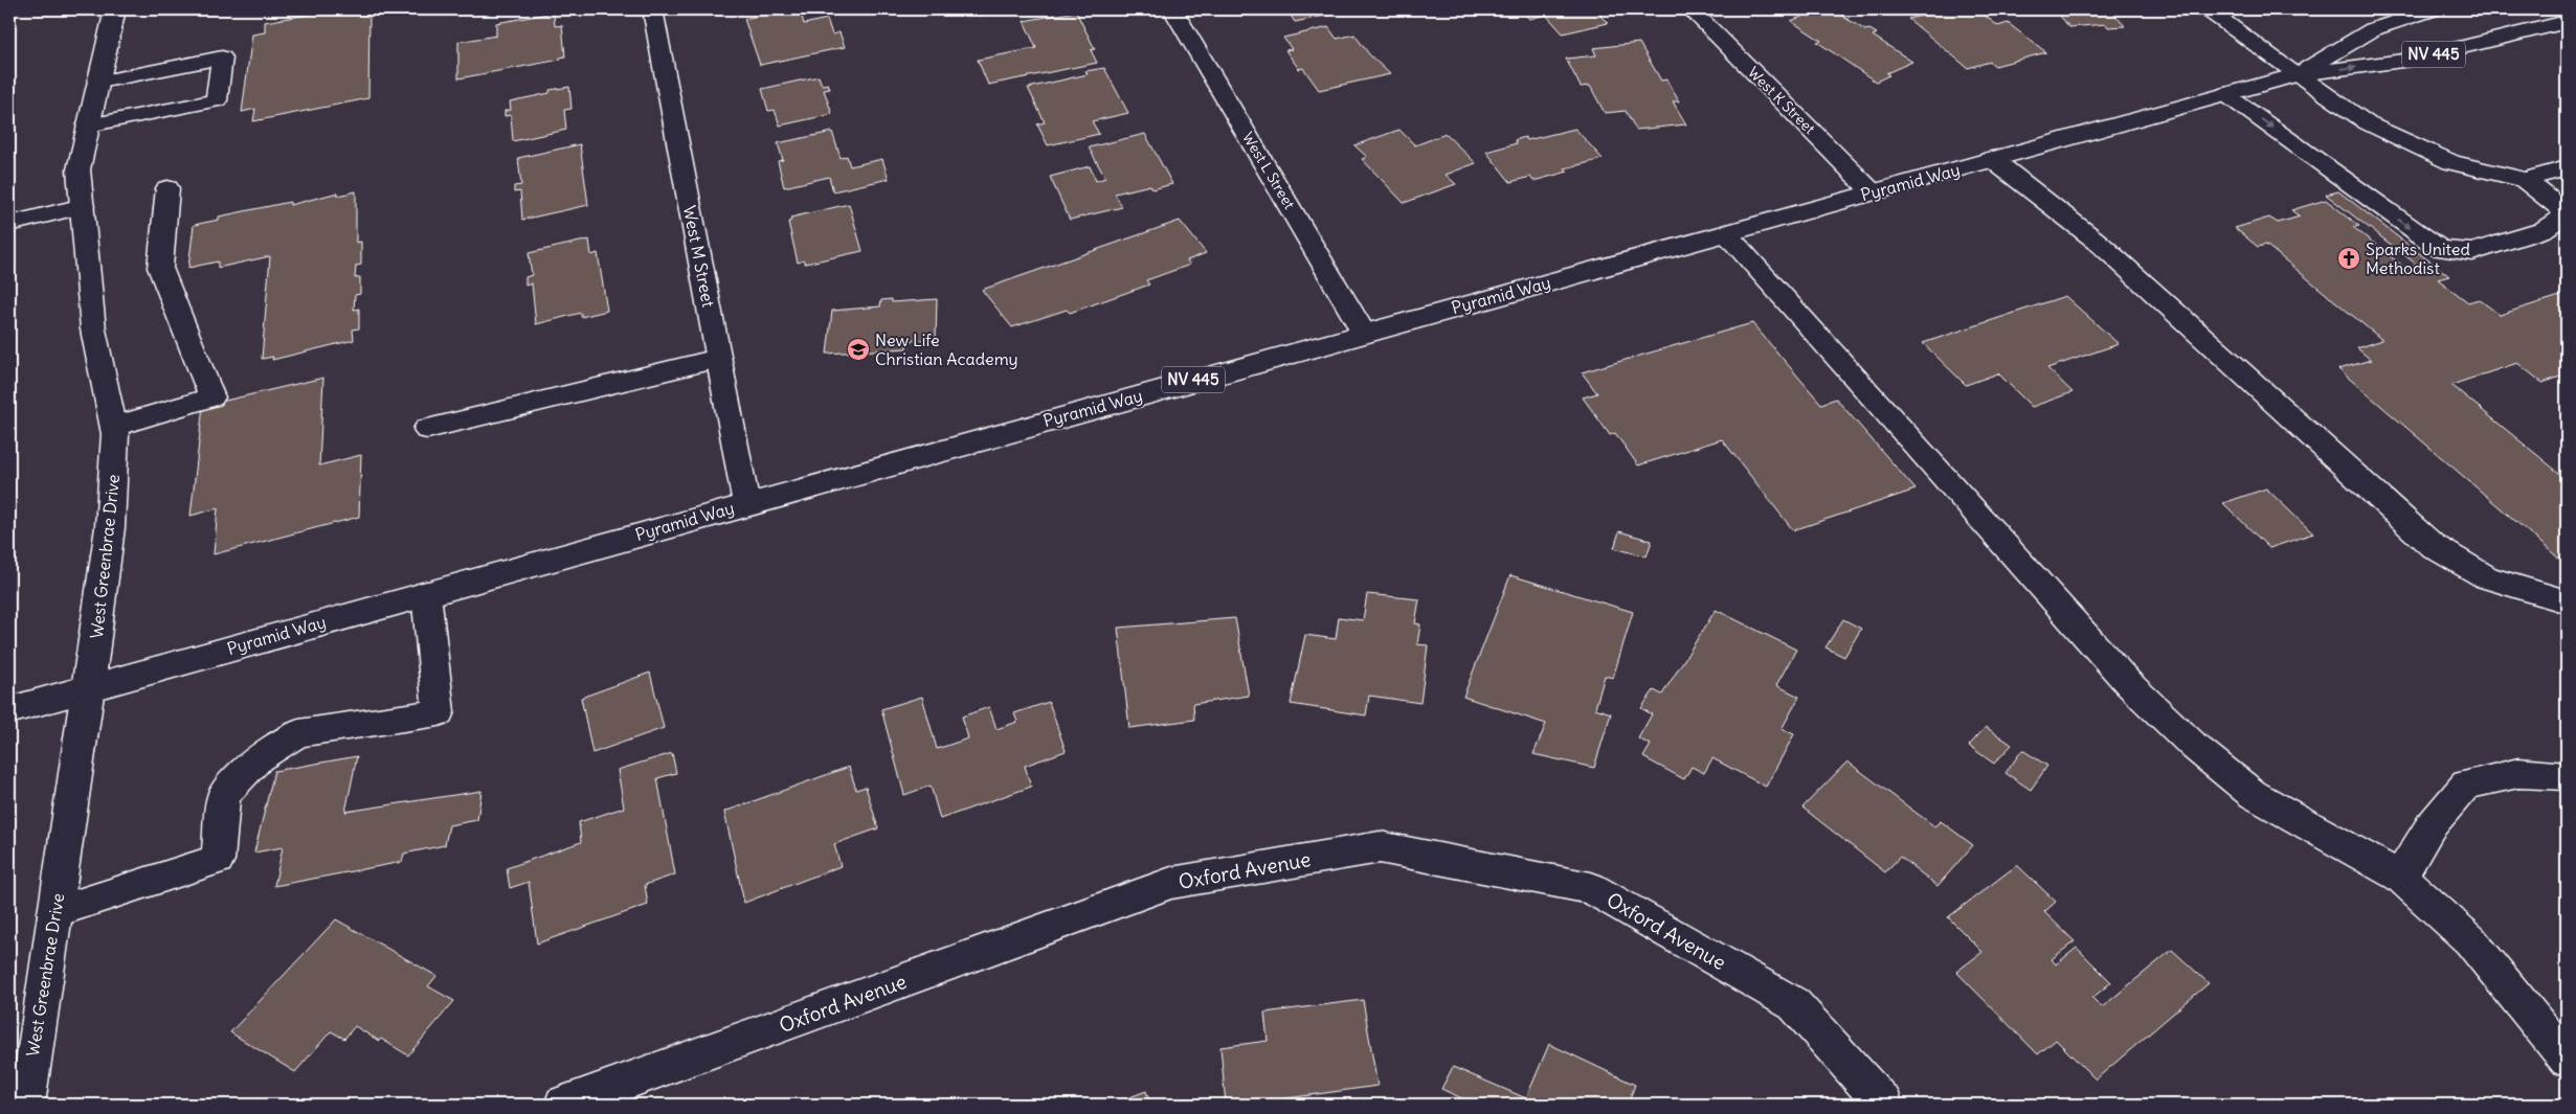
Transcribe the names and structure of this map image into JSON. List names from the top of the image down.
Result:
{
  "streets": {
    "street": [
      "NV 445",
      "West K Street",
      "West L Street",
      "Pyramid Way",
      "West M Street",
      "West Greenbrae Drive",
      "Oxford Avenue"
    ]
  },
  "crossings": [
    ["West K Street", "Pyramid Way"],
    ["West L Street", "Pyramid Way"],
    ["Pyramid Way", "West M Street"],
    ["Pyramid Way", "West Greenbrae Drive"]
  ],
  "places": {
    "church": ["Sparks United Methodist"],
    "school or university": ["New Life Christian Academy"]
  }
}
